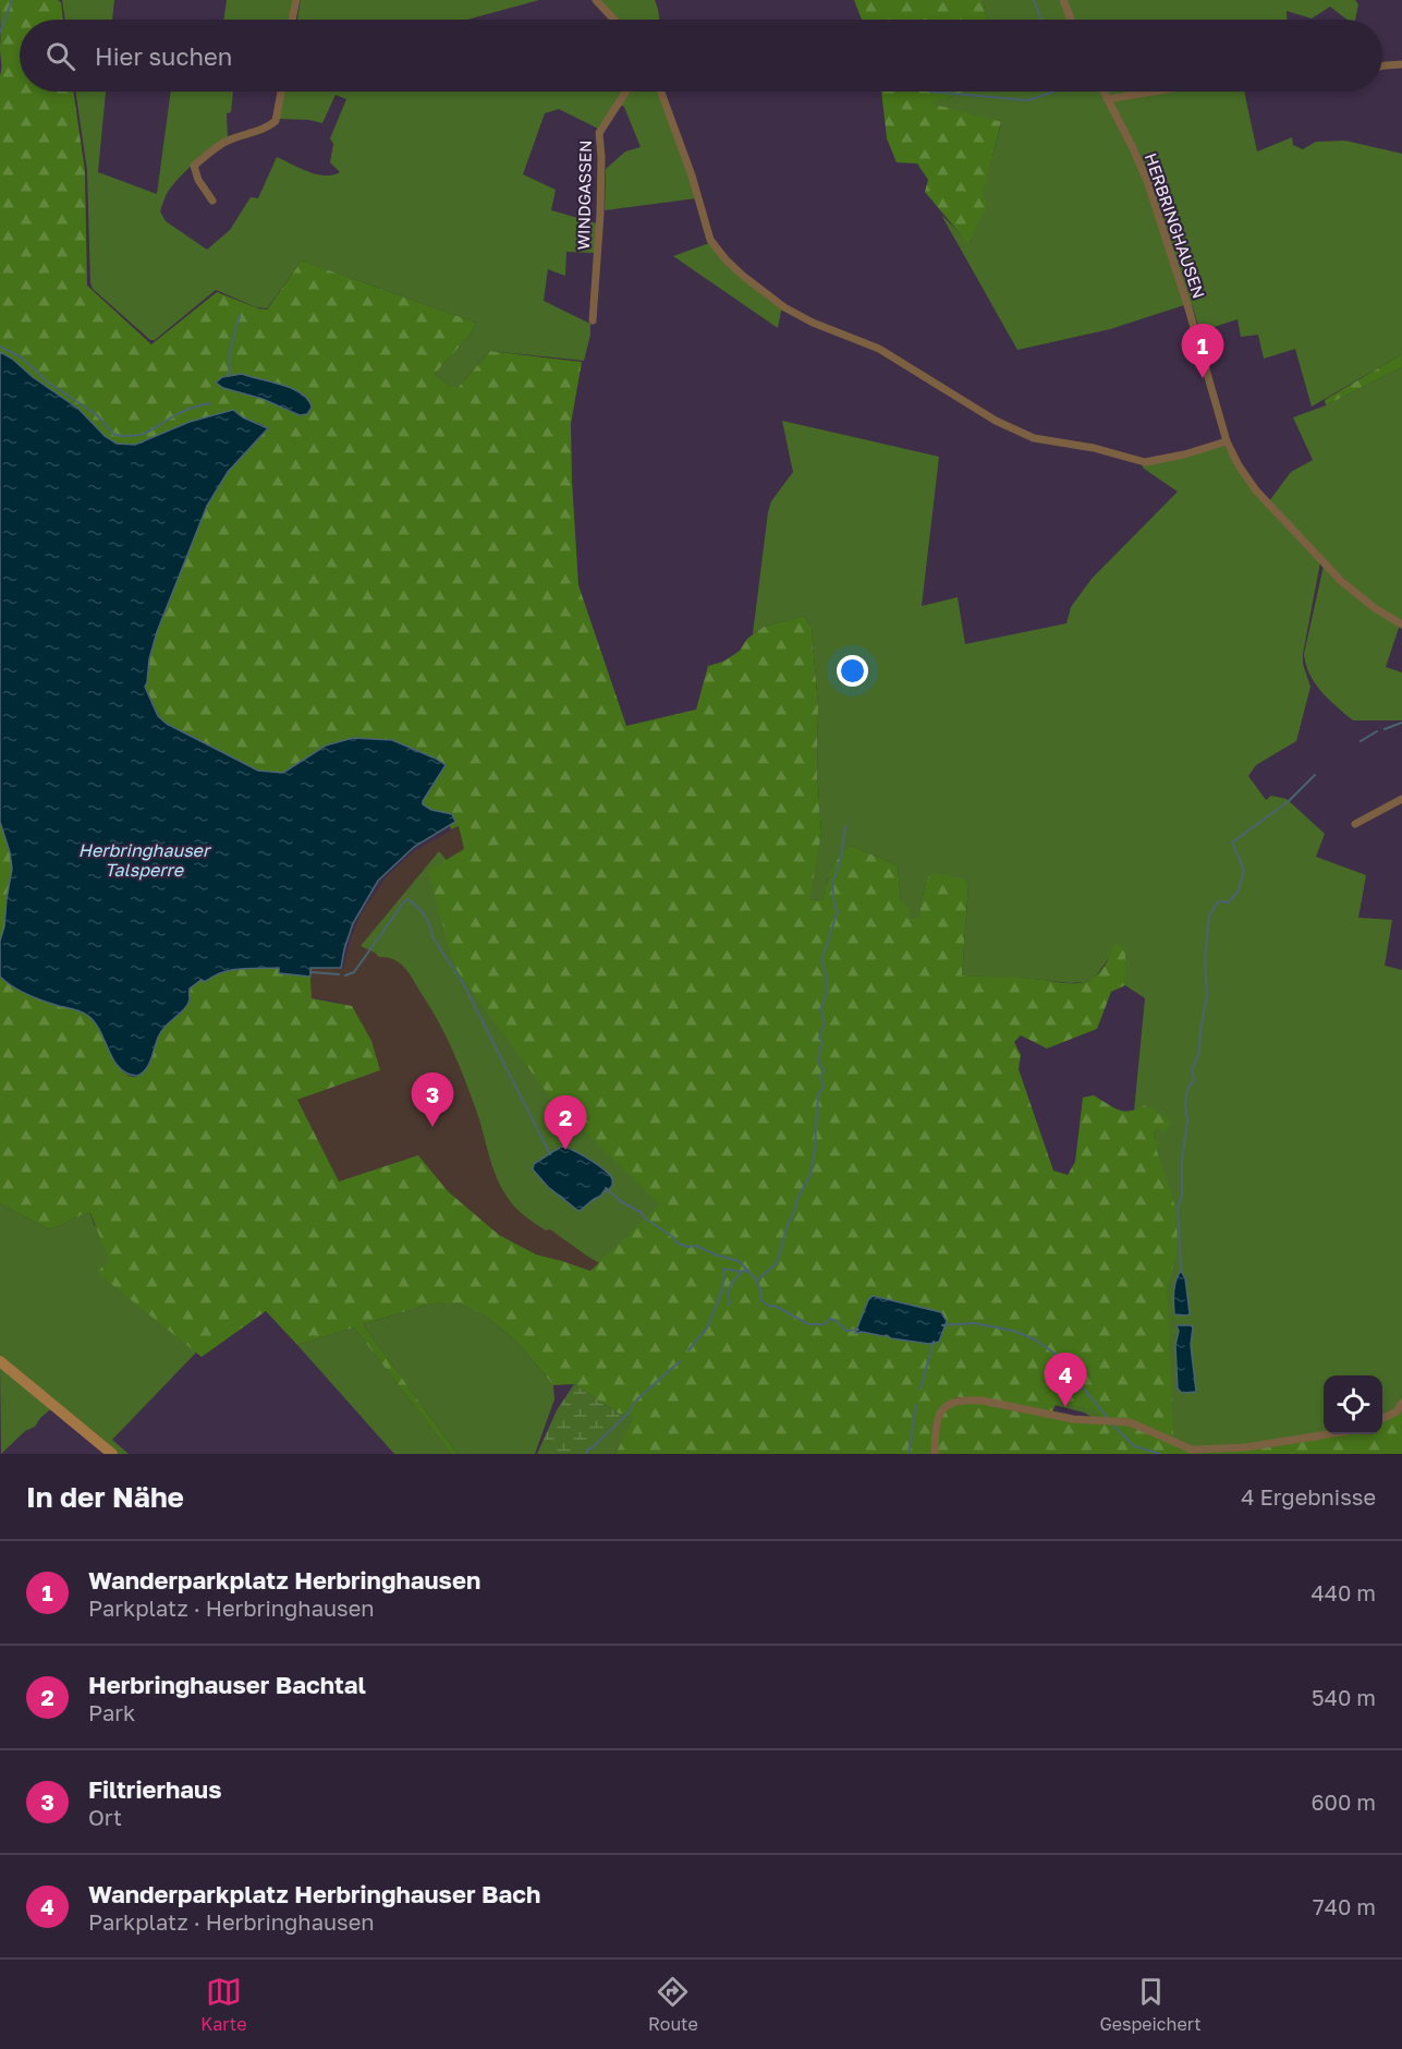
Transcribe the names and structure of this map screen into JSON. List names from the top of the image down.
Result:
{
  "streets": {
    "street": ["WINDGASSEN", "HERBRINGHAUSEN"]
  },
  "water": ["Herbringhauser Talsperre"],
  "page": {
    "search": "Hier suchen",
    "pins": [
      "1",
      "3",
      "2",
      "4"
    ],
    "heading": ["In der Nähe", "4 Ergebnisse"],
    "list": [
      {
        "mark": "1",
        "name": "Wanderparkplatz Herbringhausen",
        "note": "Parkplatz · Herbringhausen",
        "value": "440 m"
      },
      {
        "mark": "2",
        "name": "Herbringhauser Bachtal",
        "note": "Park",
        "value": "540 m"
      },
      {
        "mark": "3",
        "name": "Filtrierhaus",
        "note": "Ort",
        "value": "600 m"
      },
      {
        "mark": "4",
        "name": "Wanderparkplatz Herbringhauser Bach",
        "note": "Parkplatz · Herbringhausen",
        "value": "740 m"
      }
    ],
    "nav": ["Karte", "Route", "Gespeichert"]
  }
}
